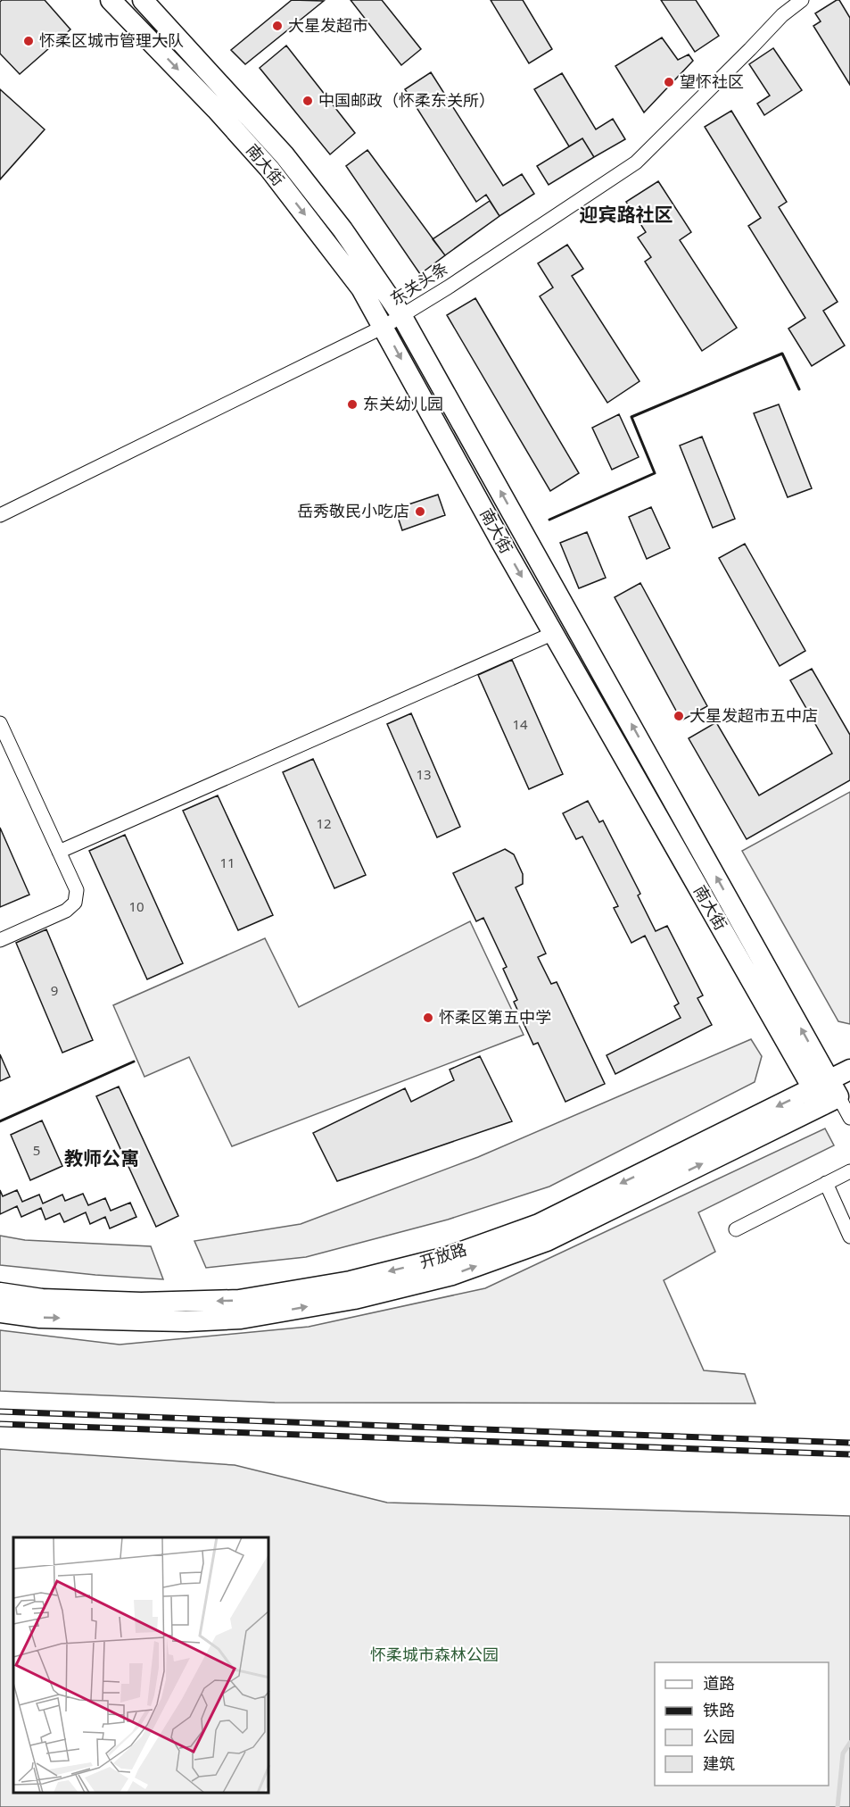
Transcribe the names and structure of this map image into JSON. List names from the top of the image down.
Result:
{
  "streets": {
    "main road": ["南大街", "开放路"],
    "street": ["东关头条"]
  },
  "crossings": [
    ["南大街", "东关头条"],
    ["南大街", "开放路"]
  ],
  "districts": ["迎宾路社区", "教师公寓"],
  "parks": ["怀柔城市森林公园"],
  "places": [
    "大星发超市",
    "怀柔区城市管理大队",
    "望怀社区",
    "中国邮政（怀柔东关所）",
    "东关幼儿园",
    "岳秀敬民小吃店",
    "大星发超市五中店",
    "怀柔区第五中学"
  ],
  "house_numbers": [
    "14",
    "13",
    "12",
    "11",
    "10",
    "9",
    "5"
  ],
  "legend": [
    "道路",
    "铁路",
    "公园",
    "建筑"
  ]
}
